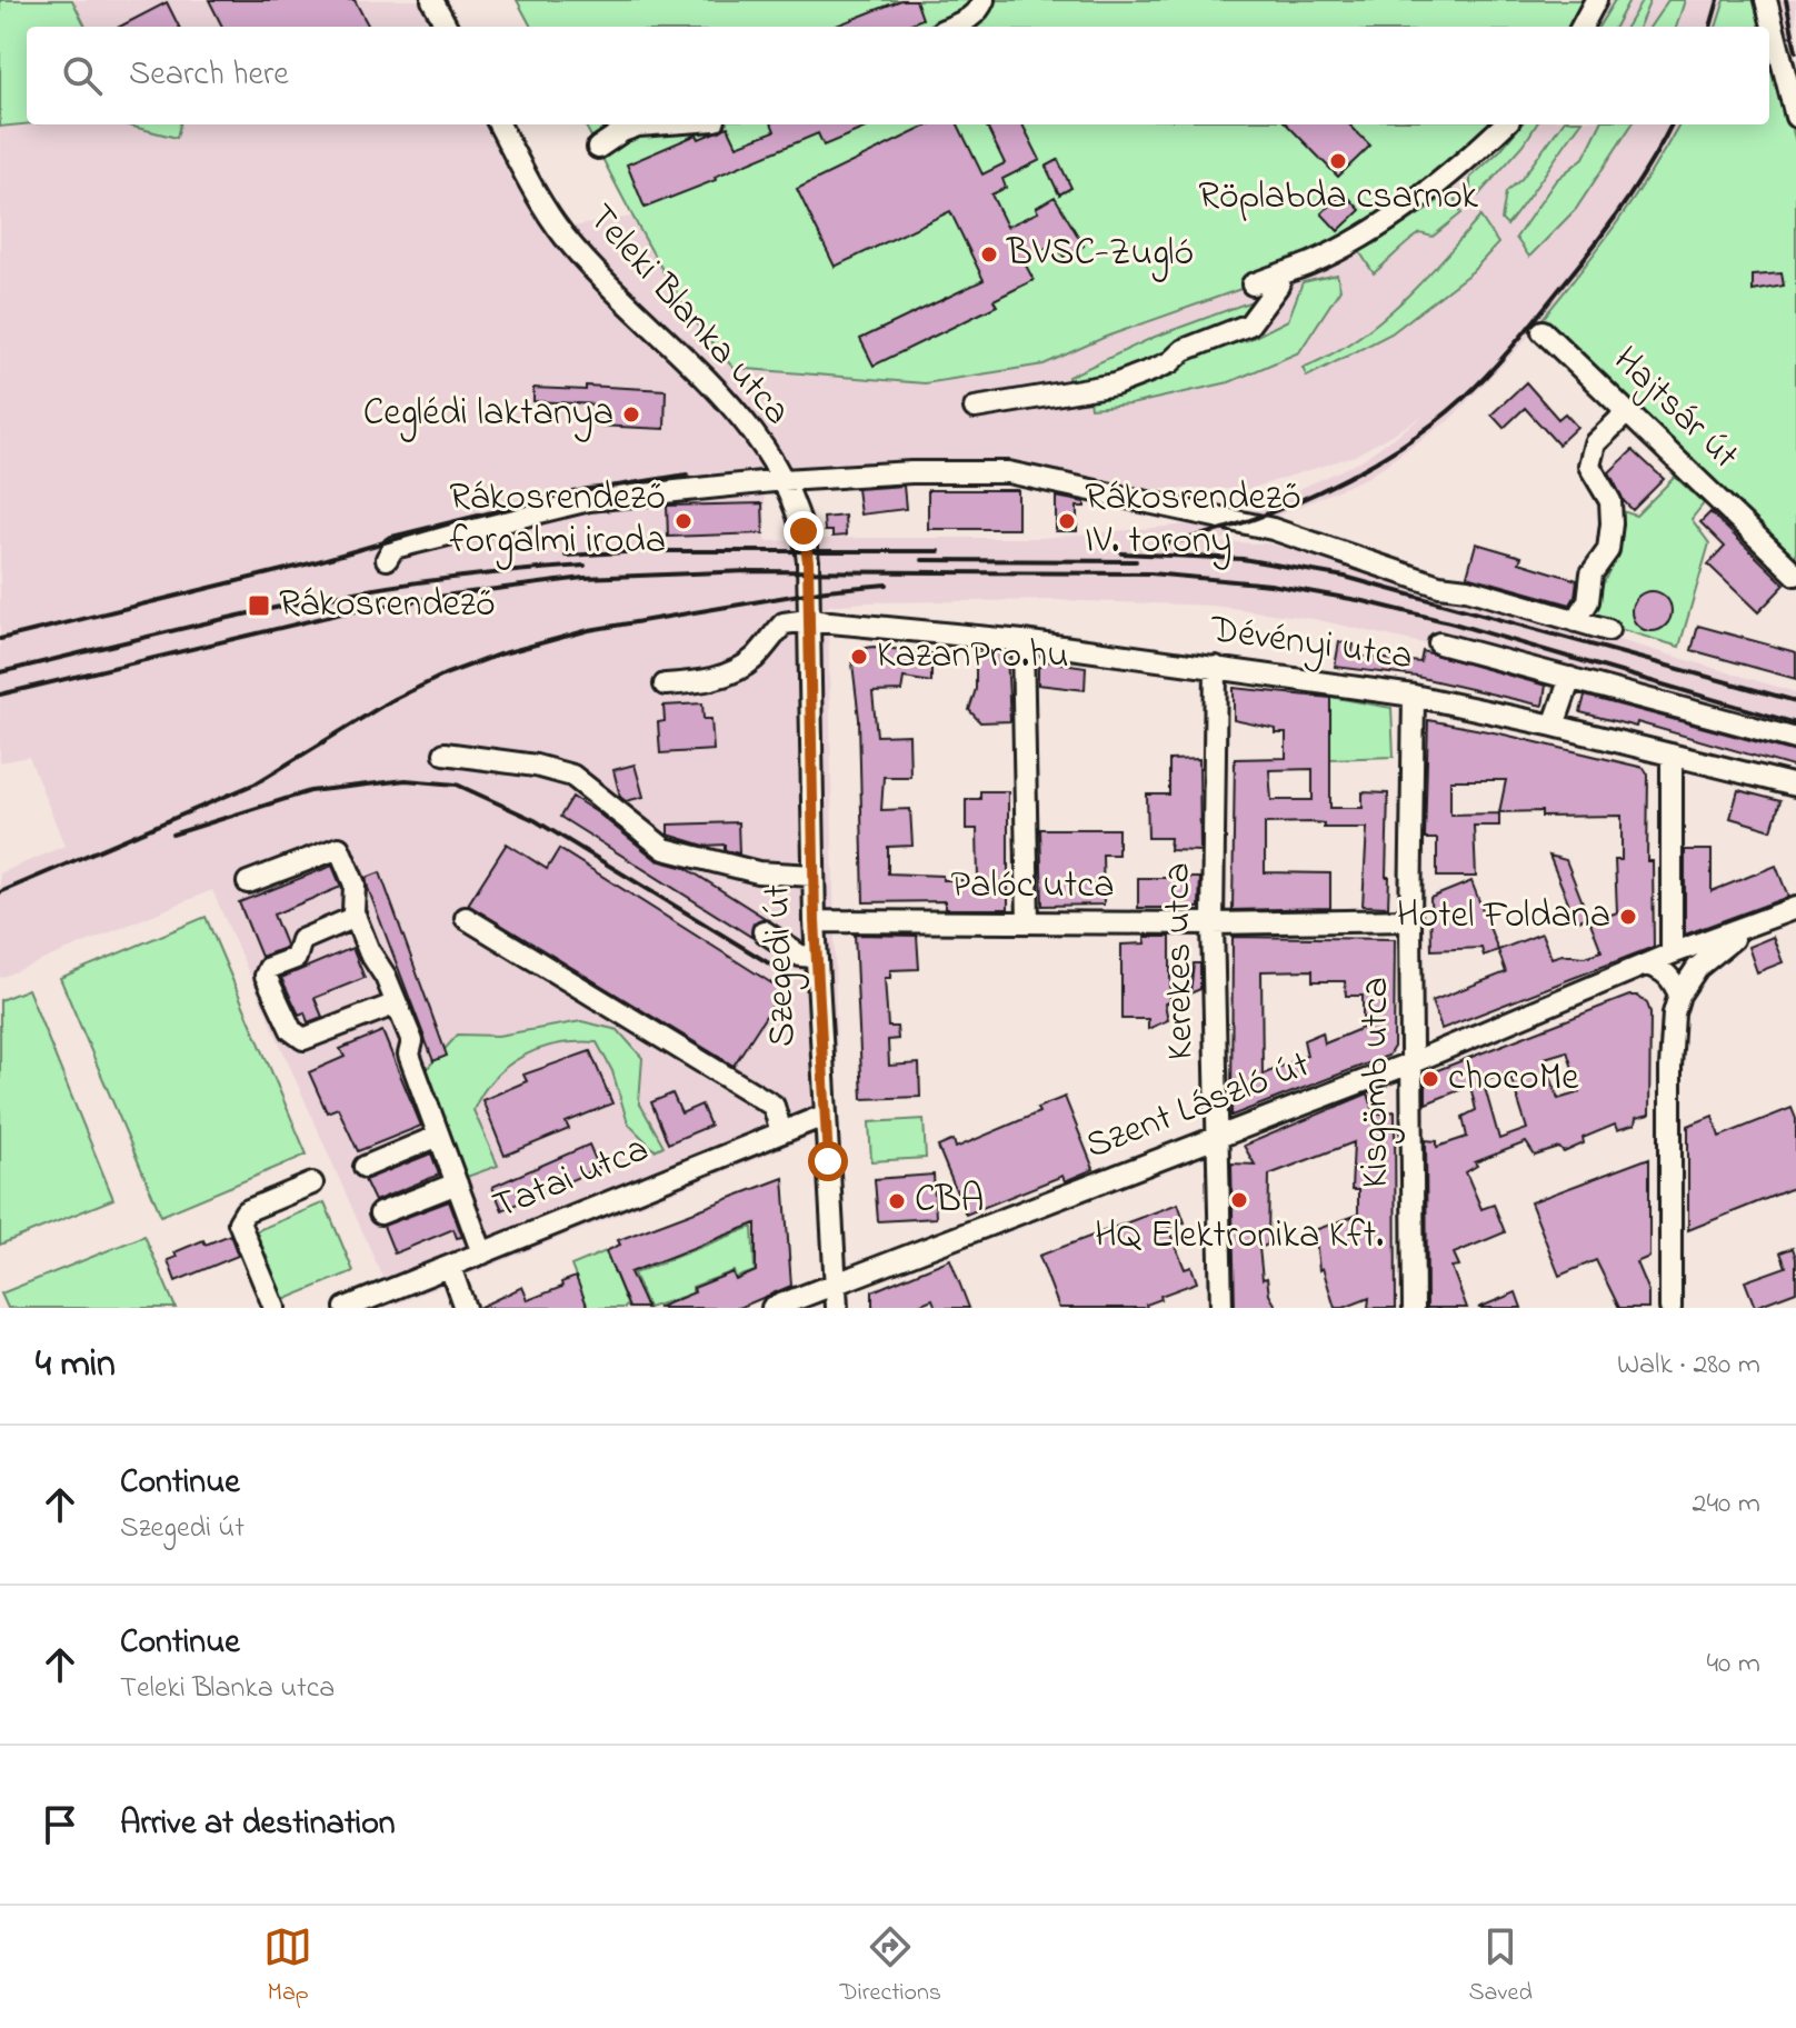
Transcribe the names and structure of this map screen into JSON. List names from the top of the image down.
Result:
{
  "streets": {
    "street": [
      "Teleki Blanka utca",
      "Hajtsár út",
      "Dévényi utca",
      "Palóc utca",
      "Kerekes utca",
      "Szegedi út",
      "Kisgömb utca",
      "Szent László út",
      "Tatai utca"
    ]
  },
  "crossings": [
    ["Teleki Blanka utca", "Dévényi utca"],
    ["Teleki Blanka utca", "Szegedi út"],
    ["Dévényi utca", "Kerekes utca"],
    ["Dévényi utca", "Szegedi út"],
    ["Dévényi utca", "Kisgömb utca"],
    ["Palóc utca", "Kerekes utca"],
    ["Palóc utca", "Szegedi út"],
    ["Palóc utca", "Kisgömb utca"],
    ["Kerekes utca", "Szent László út"],
    ["Szegedi út", "Szent László út"],
    ["Szegedi út", "Tatai utca"],
    ["Kisgömb utca", "Szent László út"]
  ],
  "places": {
    "other": [
      "Röplabda csarnok",
      "BVSC-Zugló",
      "Ceglédi laktanya",
      "Rákosrendező forgalmi iroda",
      "Rákosrendező IV. torony",
      "KazanPro.hu",
      "Hotel Foldana",
      "chocoMe",
      "HQ Elektronika Kft.",
      "CBA"
    ],
    "transit": ["Rákosrendező"]
  },
  "page": {
    "search": "Search here",
    "heading": ["4 min", "Walk · 280 m"],
    "list": [
      ["Continue", "Szegedi út", "240 m"],
      ["Continue", "Teleki Blanka utca", "40 m"],
      "Arrive at destination"
    ],
    "nav": ["Map", "Directions", "Saved"]
  }
}
